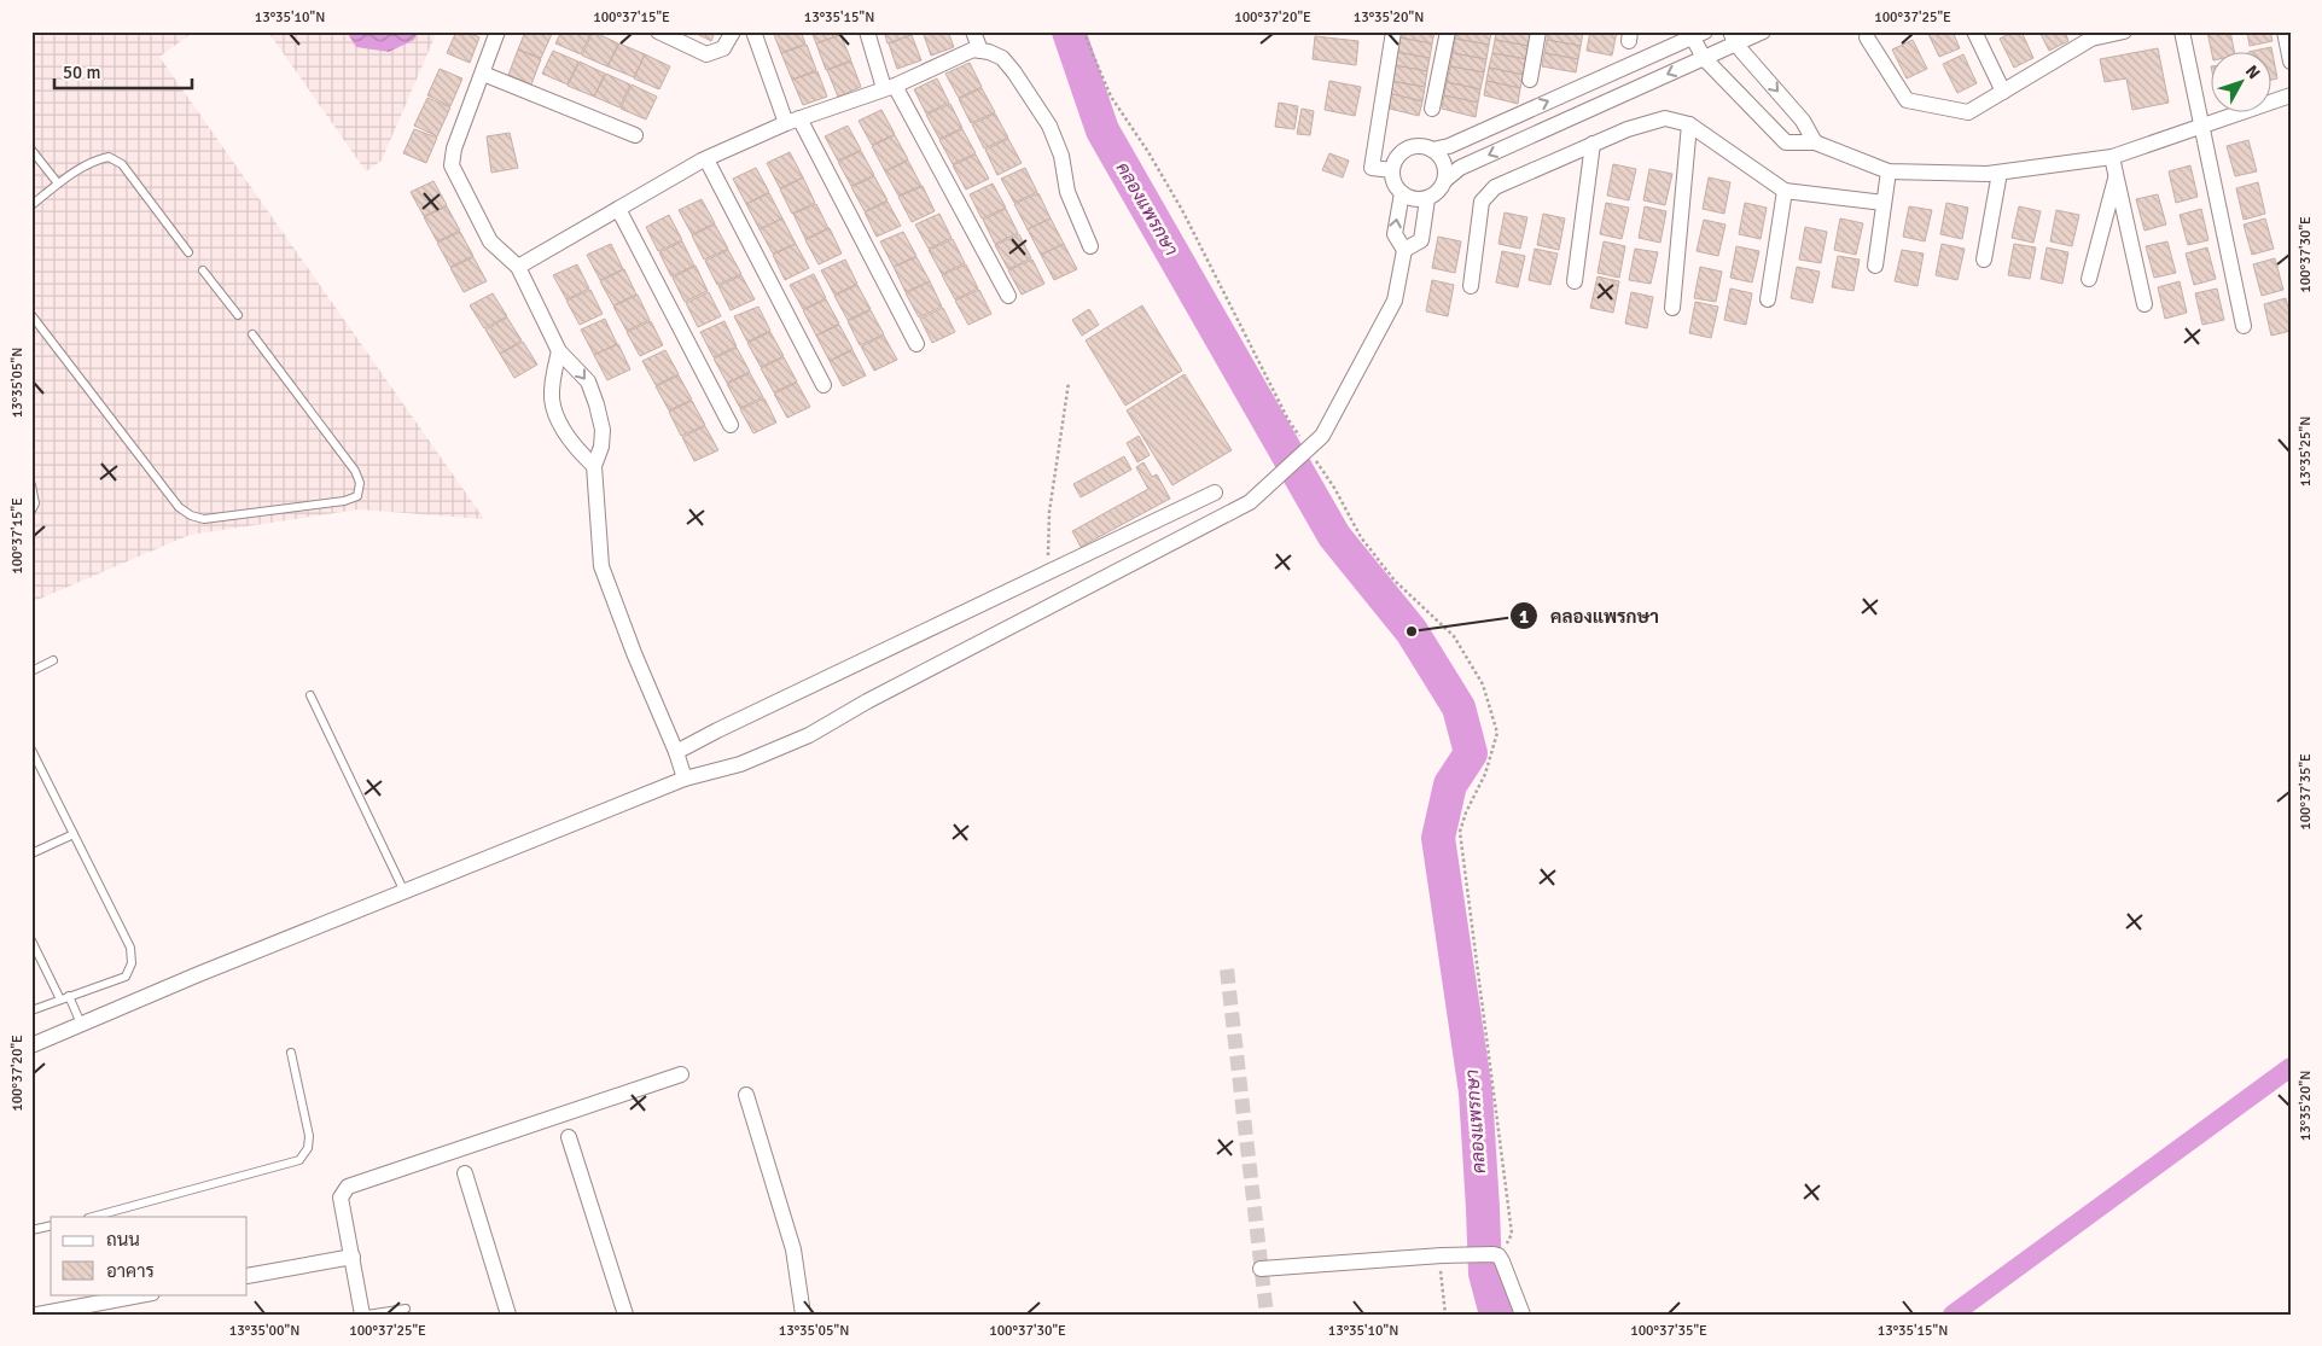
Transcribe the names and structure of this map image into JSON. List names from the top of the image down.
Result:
{
  "water": ["คลองแพรกษา"],
  "places": ["คลองแพรกษา"],
  "legend": ["ถนน", "อาคาร"],
  "scale_bar": "50 m",
  "north": "top right",
  "coordinates": [
    "13°35'10\"N",
    "100°37'15\"E",
    "13°35'15\"N",
    "100°37'20\"E",
    "13°35'20\"N",
    "100°37'25\"E",
    "100°37'30\"E",
    "13°35'05\"N",
    "13°35'25\"N",
    "100°37'35\"E",
    "13°35'00\"N"
  ]
}
